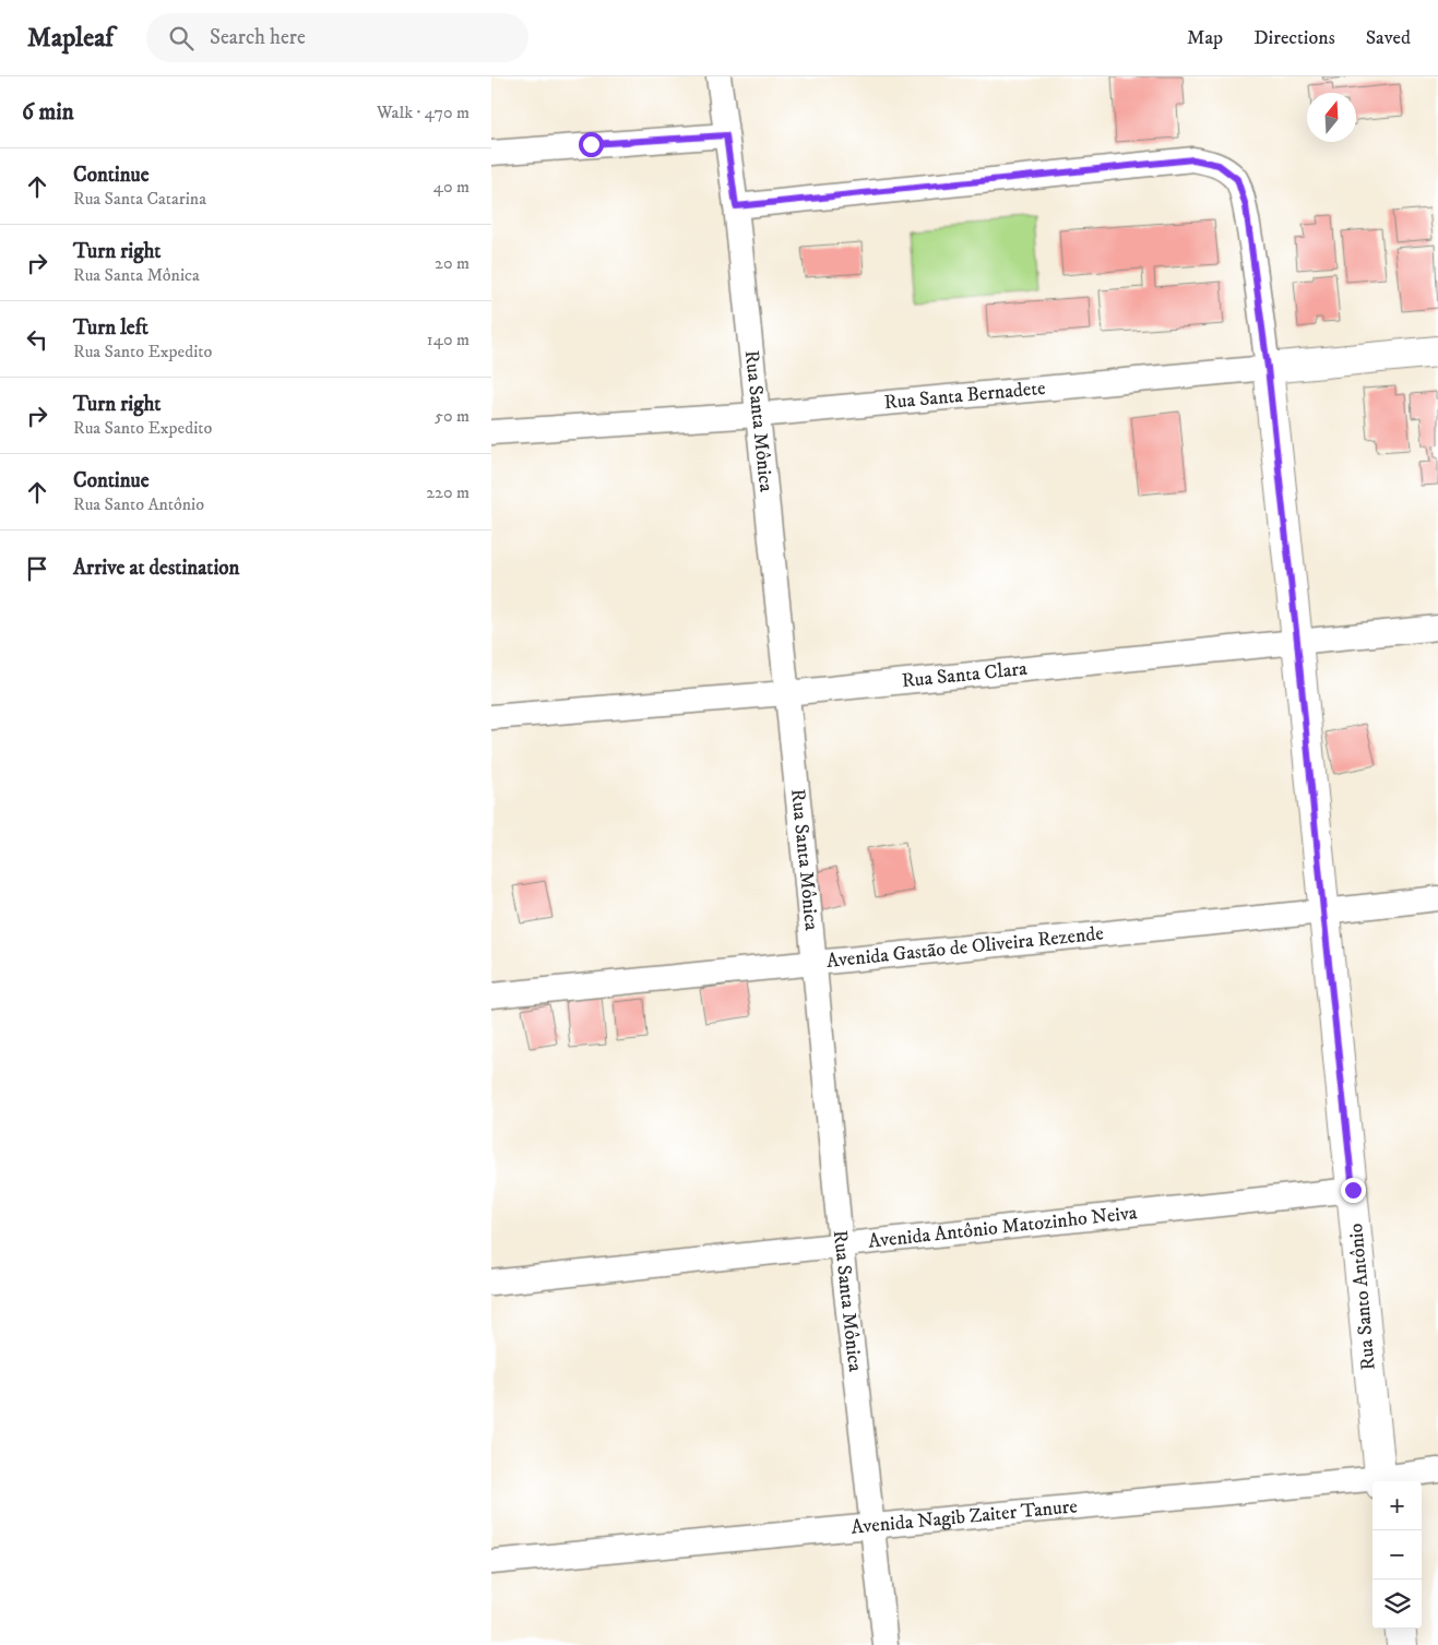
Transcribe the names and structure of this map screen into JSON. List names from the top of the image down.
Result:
{
  "streets": {
    "main road": ["Rua Santa Bernadete", "Rua Santo Antônio"],
    "street": [
      "Rua Santa Mônica",
      "Rua Santa Clara",
      "Avenida Gastão de Oliveira Rezende",
      "Avenida Antônio Matozinho Neiva",
      "Avenida Nagib Zaiter Tanure"
    ]
  },
  "crossings": [
    ["Rua Santa Bernadete", "Rua Santa Mônica"],
    ["Rua Santa Bernadete", "Rua Santo Antônio"],
    ["Rua Santa Mônica", "Rua Santa Clara"],
    ["Rua Santa Mônica", "Avenida Gastão de Oliveira Rezende"],
    ["Rua Santa Mônica", "Avenida Antônio Matozinho Neiva"],
    ["Rua Santa Mônica", "Avenida Nagib Zaiter Tanure"],
    ["Rua Santa Clara", "Rua Santo Antônio"],
    ["Avenida Gastão de Oliveira Rezende", "Rua Santo Antônio"],
    ["Avenida Antônio Matozinho Neiva", "Rua Santo Antônio"],
    ["Rua Santo Antônio", "Avenida Nagib Zaiter Tanure"]
  ],
  "north": "top",
  "page": {
    "header": "Mapleaf",
    "search": "Search here",
    "nav": ["Map", "Directions", "Saved"],
    "heading": ["6 min", "Walk · 470 m"],
    "list": [
      ["Continue", "Rua Santa Catarina", "40 m"],
      ["Turn right", "Rua Santa Mônica", "20 m"],
      ["Turn left", "Rua Santo Expedito", "140 m"],
      ["Turn right", "Rua Santo Expedito", "50 m"],
      ["Continue", "Rua Santo Antônio", "220 m"],
      "Arrive at destination"
    ],
    "map_buttons": ["+", "−"]
  }
}
